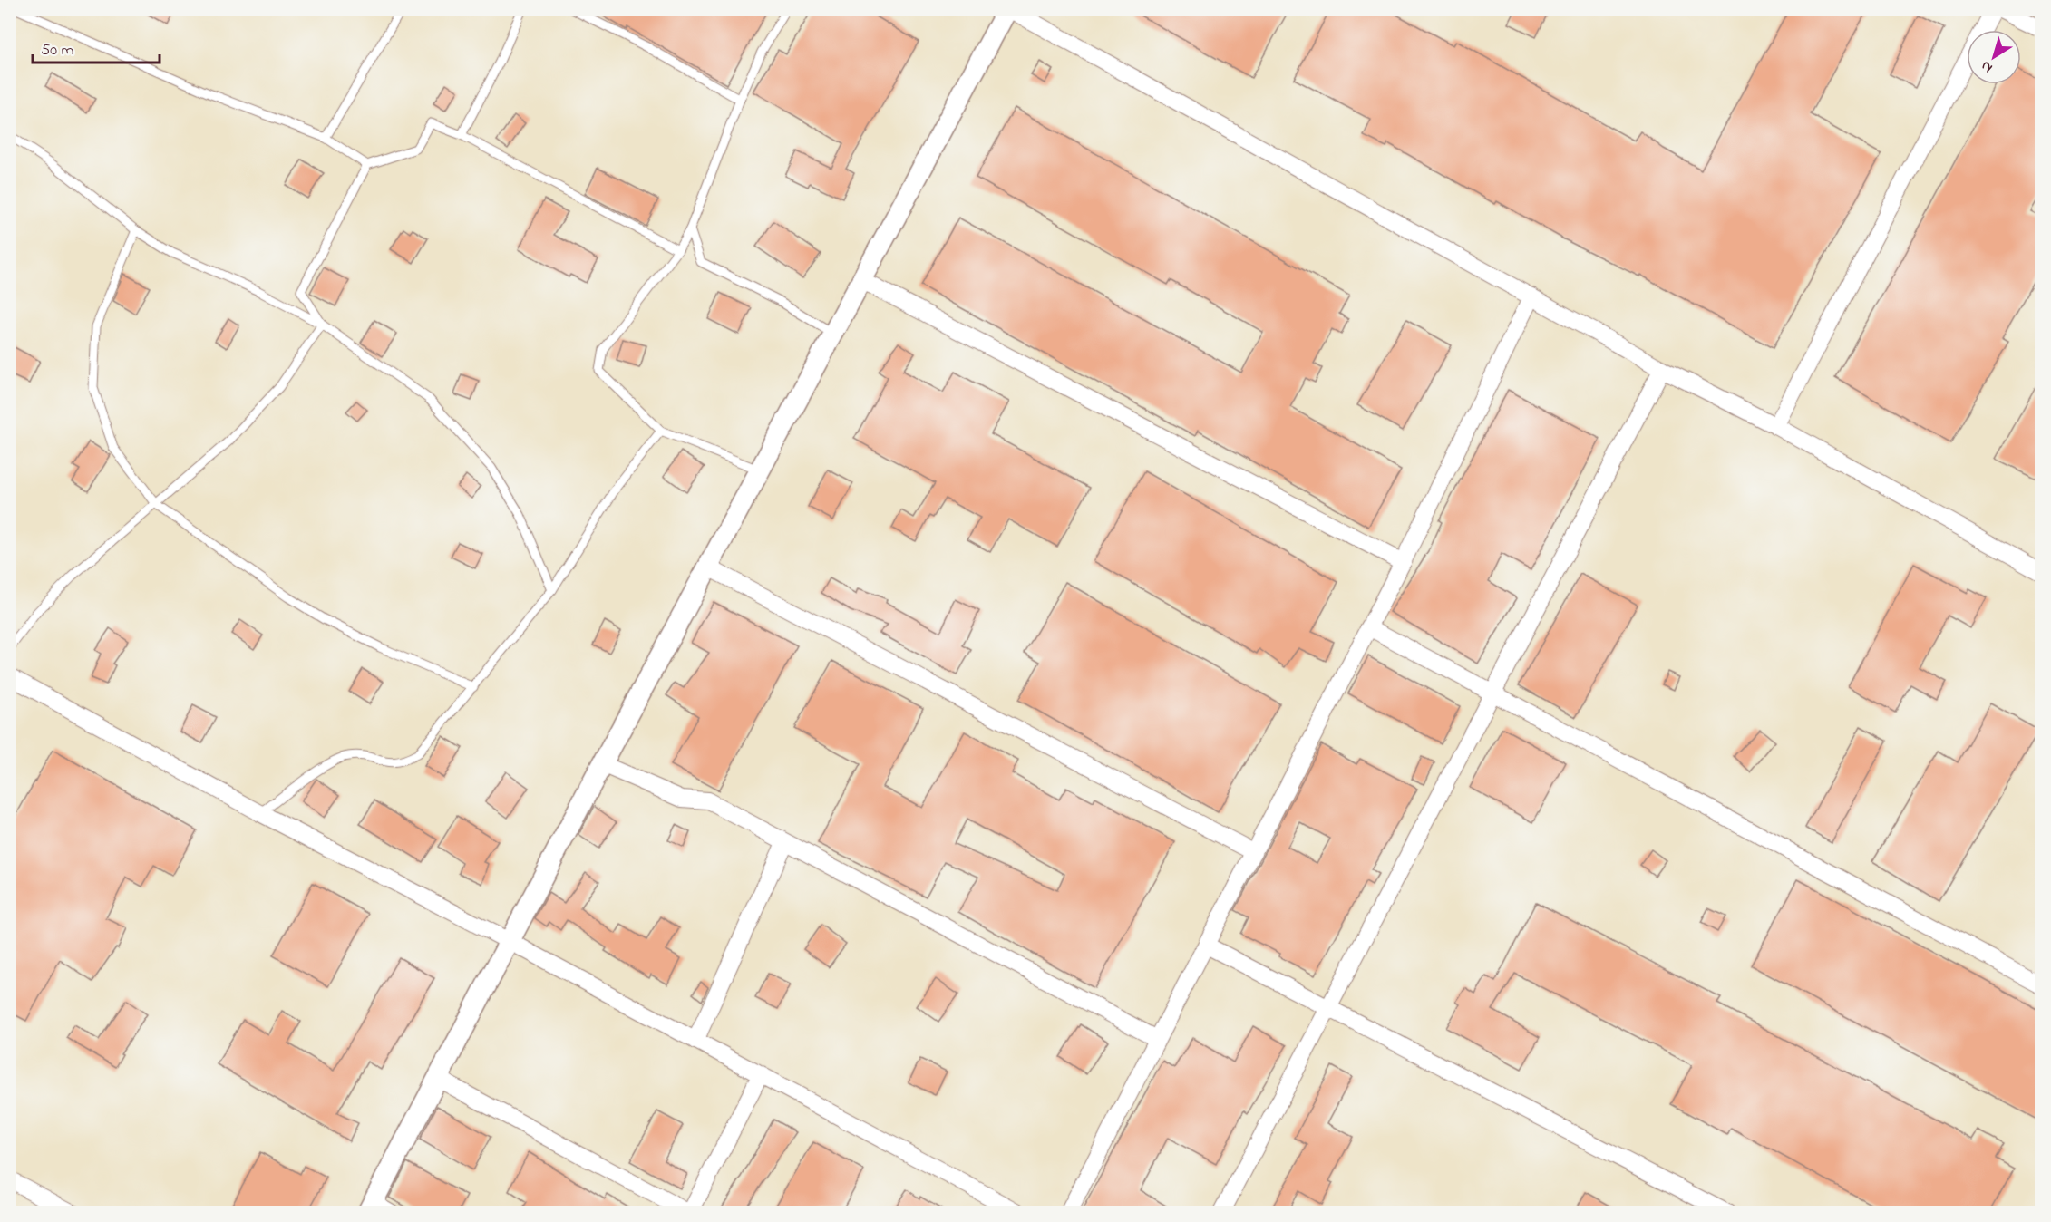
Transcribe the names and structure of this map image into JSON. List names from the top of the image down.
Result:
{
  "scale_bar": "50 m",
  "north": "bottom left"
}
